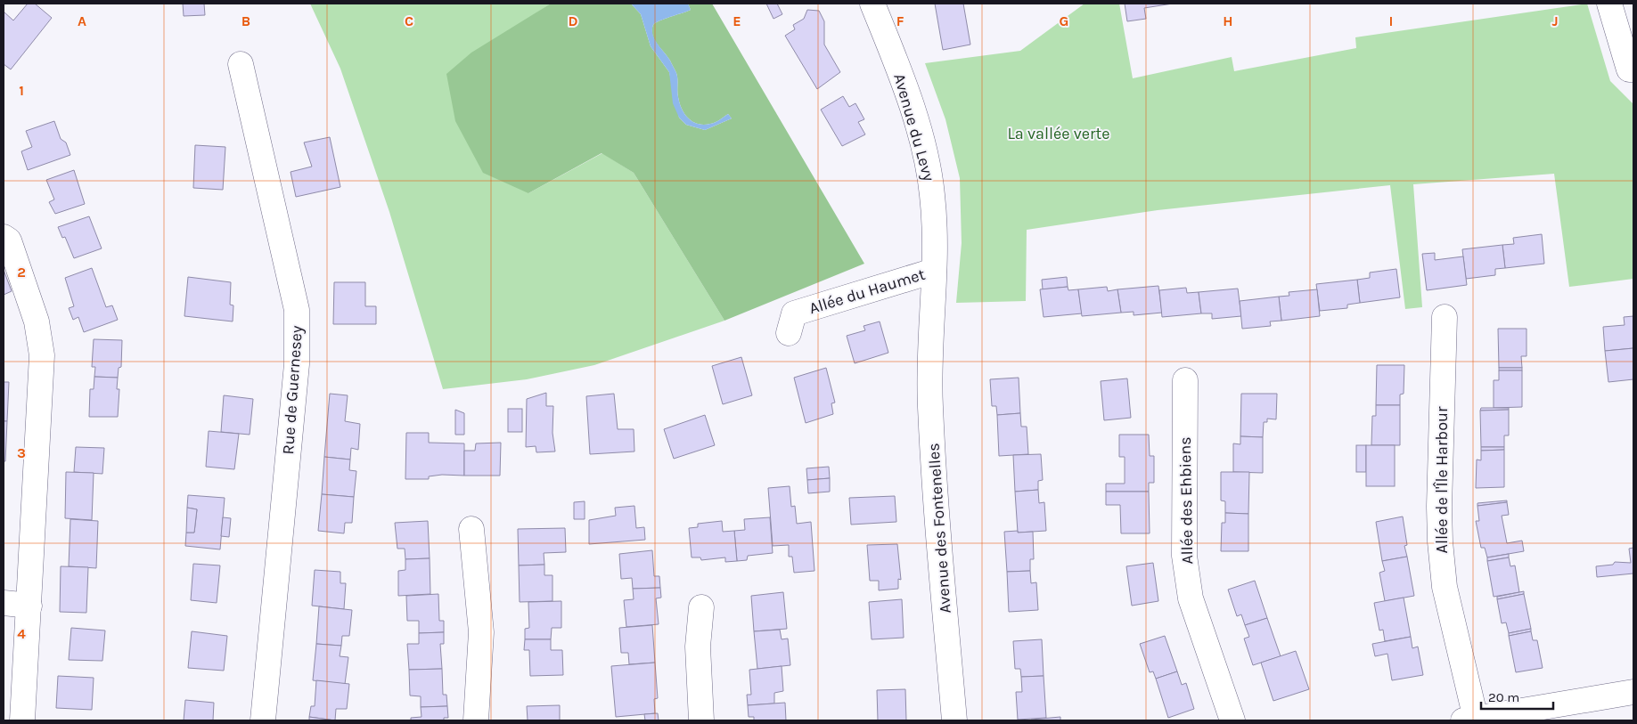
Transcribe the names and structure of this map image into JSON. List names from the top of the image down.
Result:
{
  "streets": {
    "street": [
      "Avenue du Levy",
      "Allée du Haumet",
      "Rue de Guernesey",
      "Allée de l'Île Harbour",
      "Allée des Ehbiens",
      "Avenue des Fontenelles"
    ]
  },
  "crossings": [
    ["Avenue du Levy", "Allée du Haumet"],
    ["Avenue du Levy", "Avenue des Fontenelles"]
  ],
  "parks": ["La vallée verte"],
  "scale_bar": "20 m",
  "grid": {
    "columns": [
      "A",
      "B",
      "C",
      "D",
      "E",
      "F",
      "G",
      "H",
      "I",
      "J"
    ],
    "rows": [
      "1",
      "2",
      "3",
      "4"
    ]
  }
}
